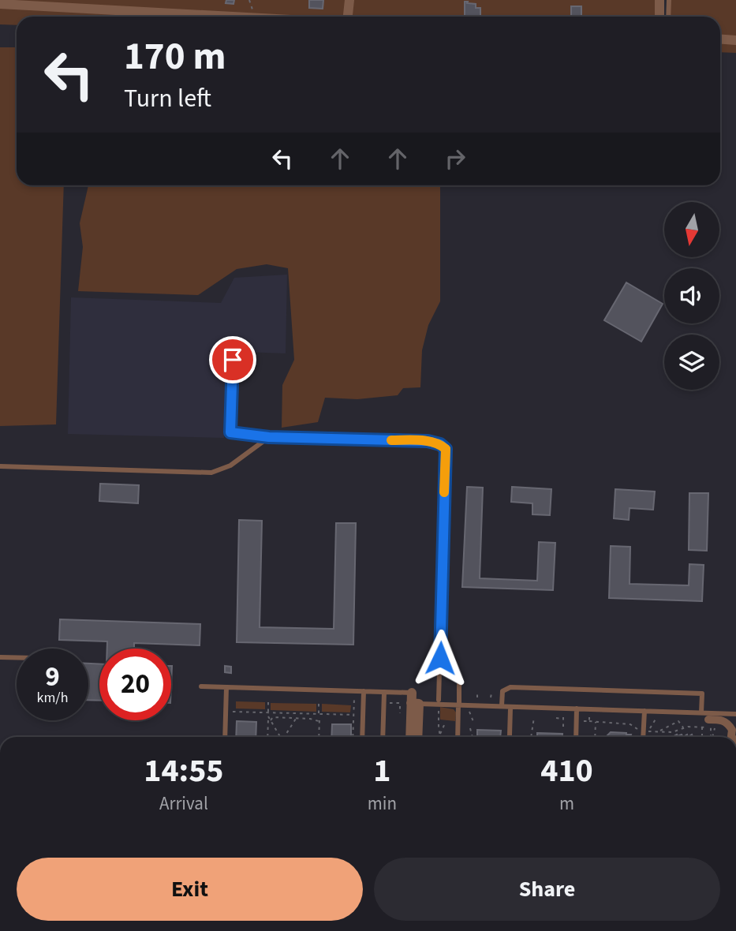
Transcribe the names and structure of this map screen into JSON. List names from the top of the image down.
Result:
{
  "north": "bottom",
  "page": {
    "turn": ["170 m", "Turn left"],
    "speed": "9 km/h",
    "limit": "20",
    "eta": [
      "14:55",
      "Arrival",
      "1",
      "min",
      "410",
      "m"
    ],
    "buttons": ["Exit", "Share"]
  }
}
